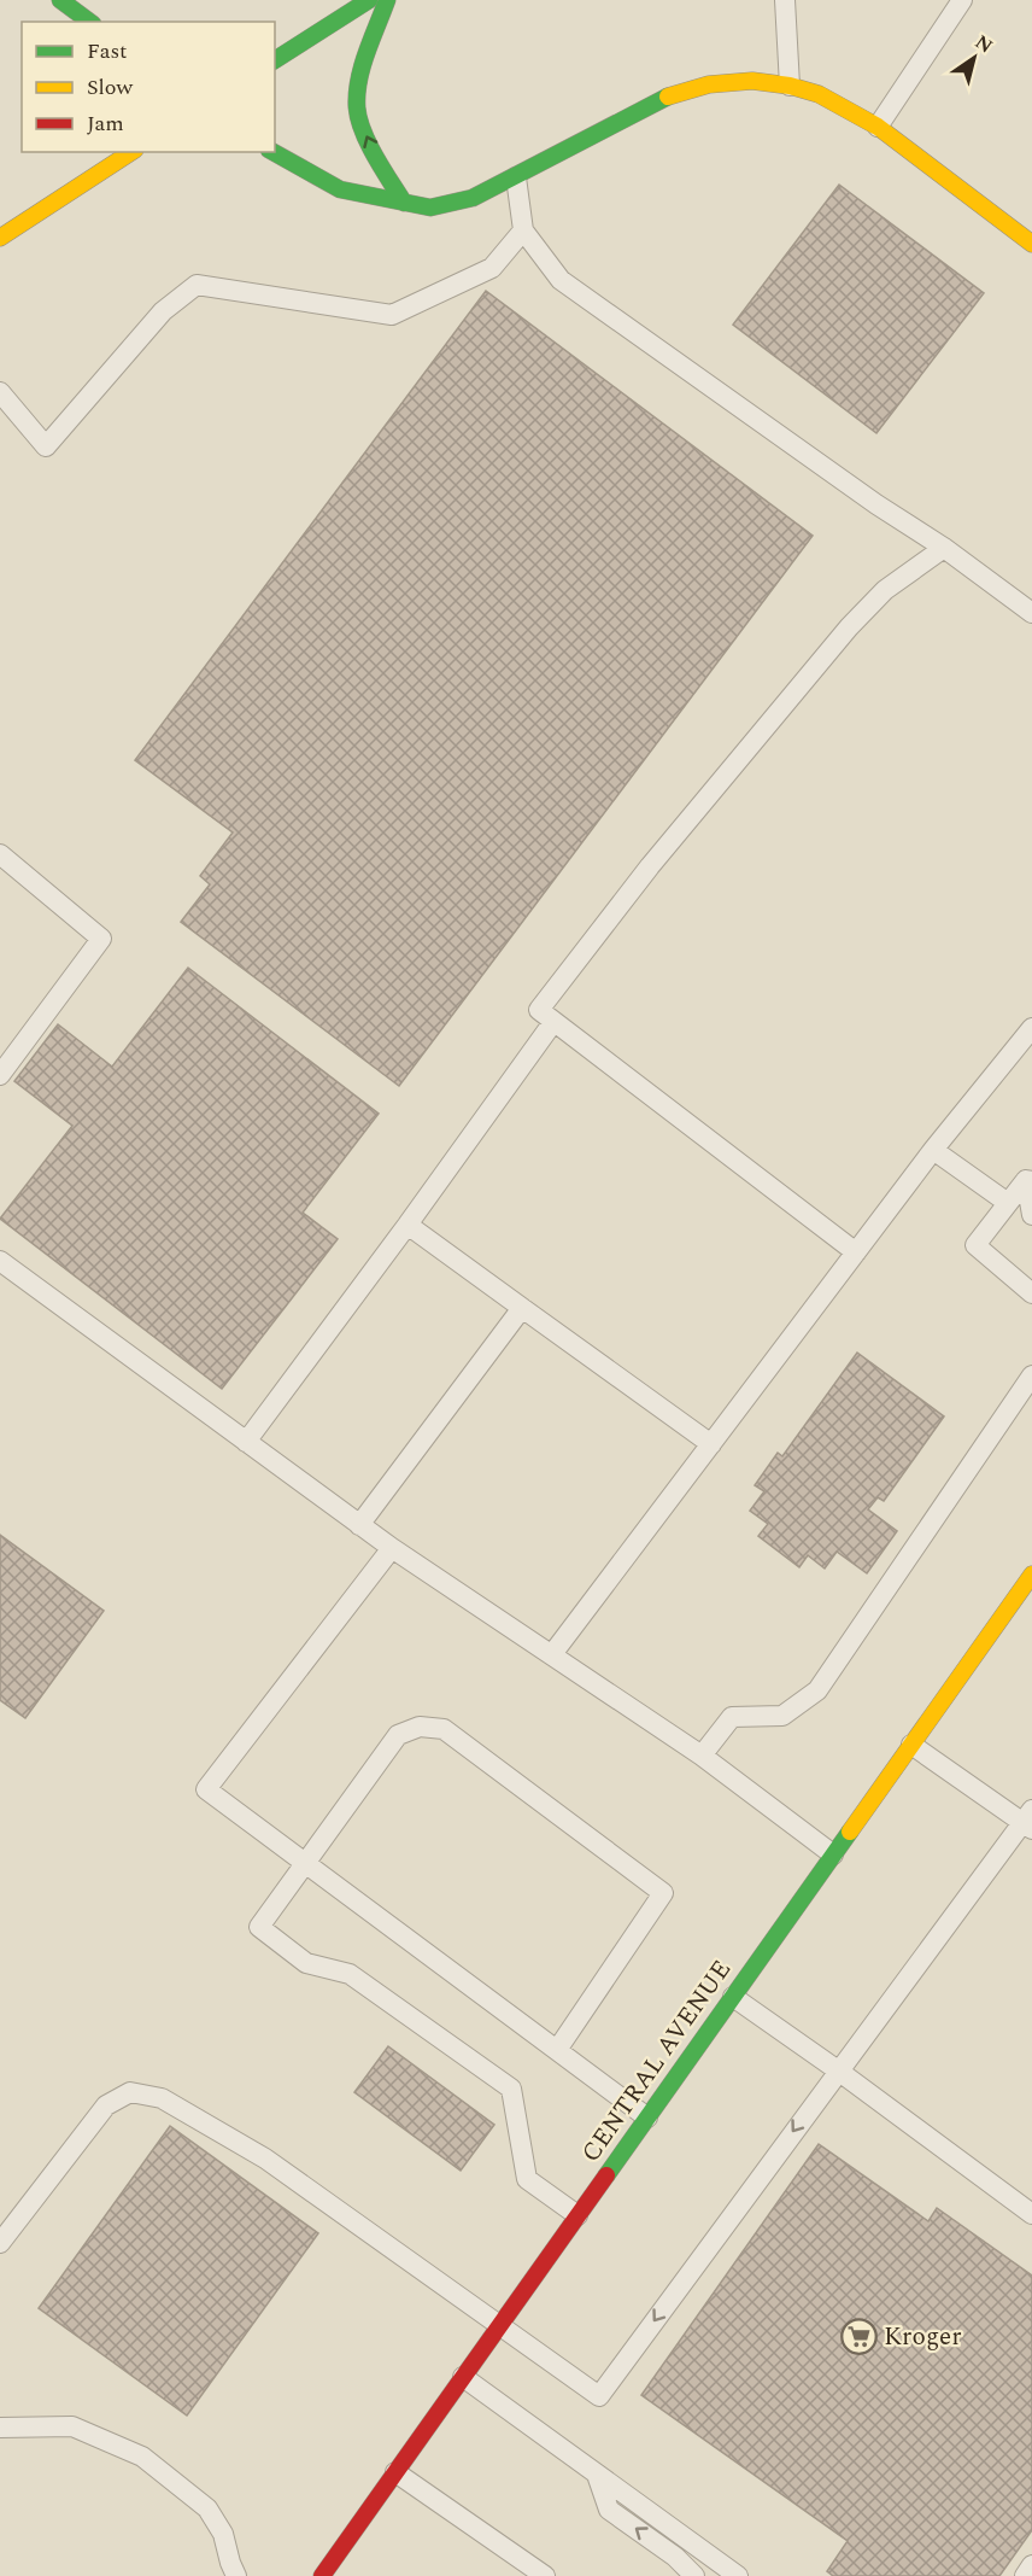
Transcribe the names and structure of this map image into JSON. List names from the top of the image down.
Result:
{
  "streets": {
    "main road": ["CENTRAL AVENUE"]
  },
  "places": {
    "supermarket": ["Kroger"]
  },
  "legend": ["Fast", "Slow", "Jam"],
  "north": "top right"
}
